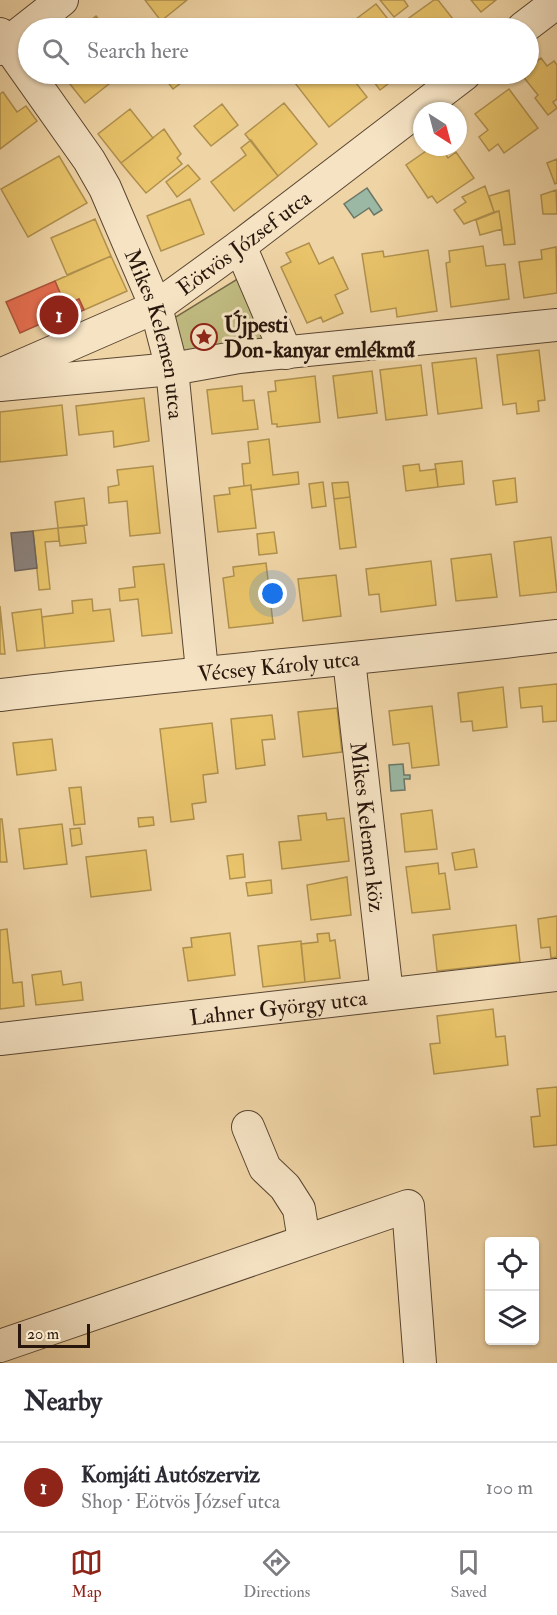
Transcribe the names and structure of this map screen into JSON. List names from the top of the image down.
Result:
{
  "streets": {
    "street": [
      "Eötvös József utca",
      "Mikes Kelemen utca",
      "Vécsey Károly utca",
      "Mikes Kelemen köz",
      "Lahner György utca"
    ]
  },
  "crossings": [
    ["Eötvös József utca", "Mikes Kelemen utca"],
    ["Mikes Kelemen utca", "Vécsey Károly utca"],
    ["Vécsey Károly utca", "Mikes Kelemen köz"],
    ["Mikes Kelemen köz", "Lahner György utca"]
  ],
  "places": {
    "place": ["Újpesti Don-kanyar emlékmű"]
  },
  "scale_bar": "20 m",
  "north": "bottom right",
  "page": {
    "search": "Search here",
    "pins": "1",
    "scale": "20 m",
    "heading": "Nearby",
    "list": [
      {
        "mark": "1",
        "name": "Komjáti Autószerviz",
        "note": "Shop · Eötvös József utca",
        "value": "100 m"
      }
    ],
    "nav": ["Map", "Directions", "Saved"]
  }
}
